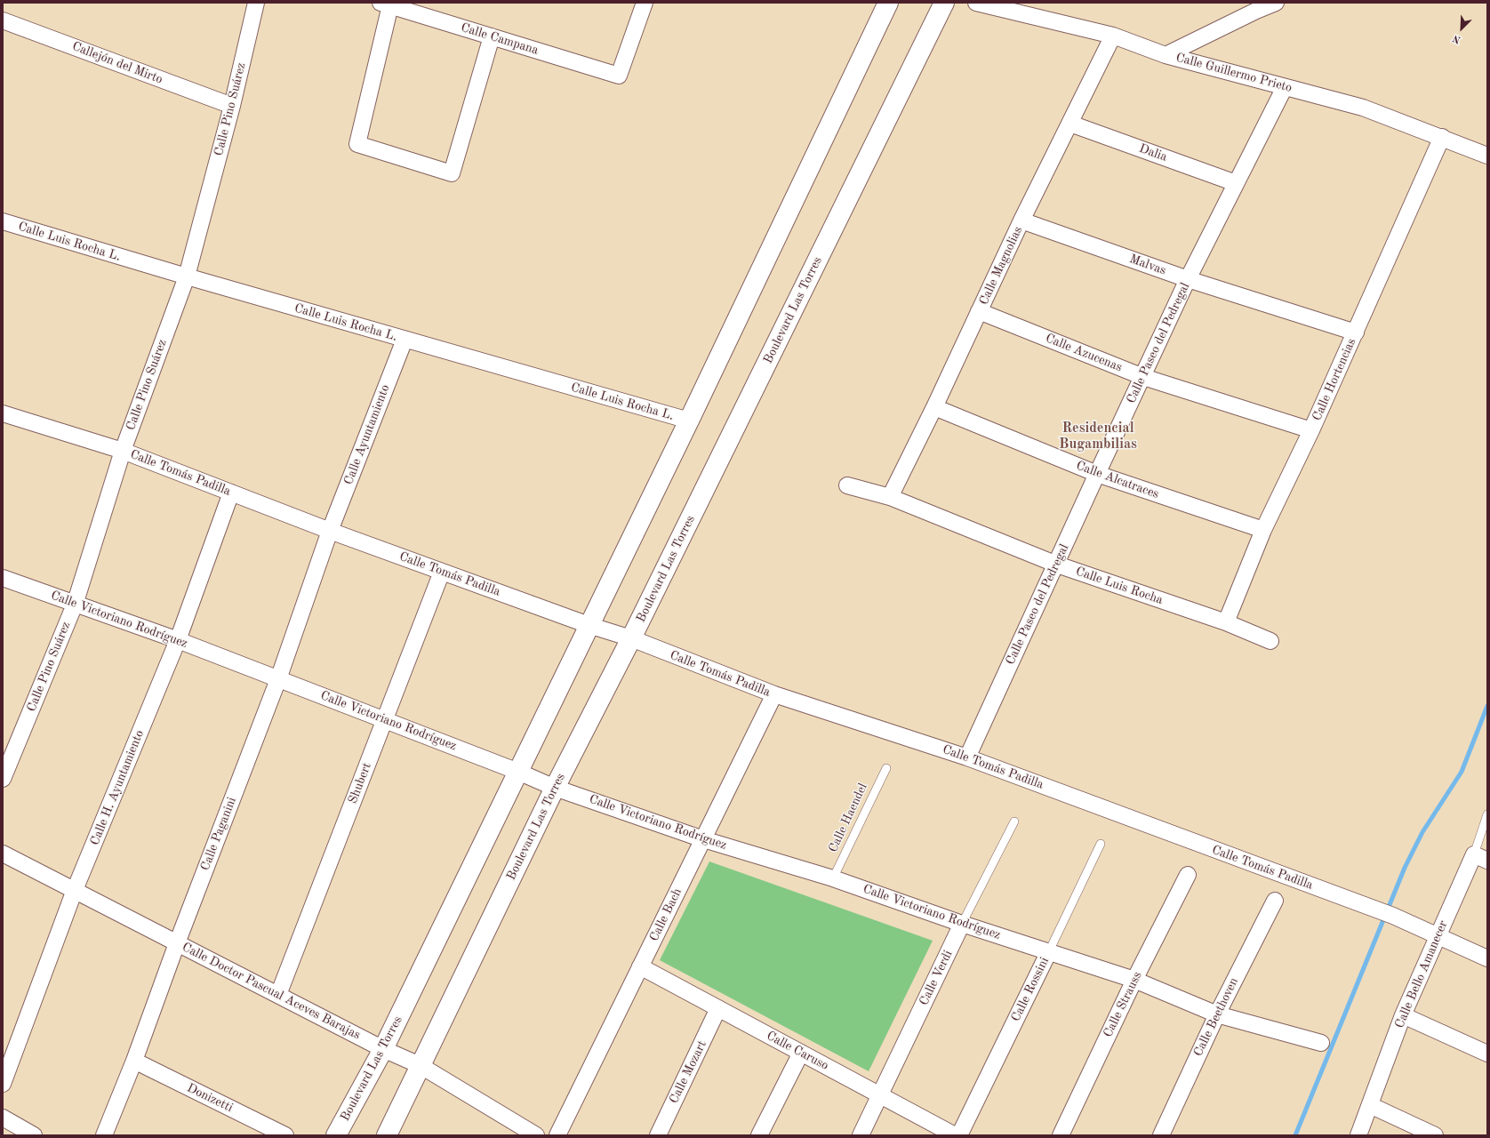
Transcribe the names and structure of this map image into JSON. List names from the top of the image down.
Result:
{
  "streets": {
    "street": [
      "Calle Campana",
      "Callejón del Mirto",
      "Calle Guillermo Prieto",
      "Calle Pino Suárez",
      "Dalia",
      "Calle Luis Rocha L.",
      "Malvas",
      "Calle Magnolias",
      "Boulevard Las Torres",
      "Calle Paseo del Pedregal",
      "Calle Azucenas",
      "Calle Hortencias",
      "Calle Ayuntamiento",
      "Calle Tomás Padilla",
      "Calle Alcatraces",
      "Calle Luis Rocha",
      "Calle Victoriano Rodríguez",
      "Shubert",
      "Calle H. Ayuntamiento",
      "Calle Paganini",
      "Calle Bach",
      "Calle Bello Amanecer",
      "Calle Verdi",
      "Calle Rossini",
      "Calle Doctor Pascual Aceves Barajas",
      "Calle Strauss",
      "Calle Beethoven",
      "Calle Caruso",
      "Calle Mozart",
      "Donizetti"
    ],
    "lane": ["Calle Haendel"]
  },
  "crossings": [
    ["Callejón del Mirto", "Calle Pino Suárez"],
    ["Calle Guillermo Prieto", "Calle Magnolias"],
    ["Calle Guillermo Prieto", "Calle Paseo del Pedregal"],
    ["Calle Guillermo Prieto", "Calle Hortencias"],
    ["Calle Pino Suárez", "Calle Luis Rocha L."],
    ["Calle Pino Suárez", "Calle Tomás Padilla"],
    ["Calle Pino Suárez", "Calle Victoriano Rodríguez"],
    ["Dalia", "Calle Magnolias"],
    ["Dalia", "Calle Paseo del Pedregal"],
    ["Calle Luis Rocha L.", "Boulevard Las Torres"],
    ["Calle Luis Rocha L.", "Calle Ayuntamiento"],
    ["Malvas", "Calle Magnolias"],
    ["Malvas", "Calle Paseo del Pedregal"],
    ["Malvas", "Calle Hortencias"],
    ["Calle Magnolias", "Calle Azucenas"],
    ["Calle Magnolias", "Calle Alcatraces"],
    ["Calle Magnolias", "Calle Luis Rocha"],
    ["Boulevard Las Torres", "Calle Tomás Padilla"],
    ["Boulevard Las Torres", "Calle Victoriano Rodríguez"],
    ["Boulevard Las Torres", "Calle Doctor Pascual Aceves Barajas"],
    ["Calle Paseo del Pedregal", "Calle Azucenas"],
    ["Calle Paseo del Pedregal", "Calle Tomás Padilla"],
    ["Calle Paseo del Pedregal", "Calle Alcatraces"],
    ["Calle Paseo del Pedregal", "Calle Luis Rocha"],
    ["Calle Azucenas", "Calle Hortencias"],
    ["Calle Hortencias", "Calle Alcatraces"],
    ["Calle Hortencias", "Calle Luis Rocha"],
    ["Calle Ayuntamiento", "Calle Tomás Padilla"],
    ["Calle Ayuntamiento", "Calle Paganini"],
    ["Calle Tomás Padilla", "Shubert"],
    ["Calle Tomás Padilla", "Calle H. Ayuntamiento"],
    ["Calle Tomás Padilla", "Calle Paganini"],
    ["Calle Tomás Padilla", "Calle Bach"],
    ["Calle Tomás Padilla", "Calle Bello Amanecer"],
    ["Calle Victoriano Rodríguez", "Shubert"],
    ["Calle Victoriano Rodríguez", "Calle H. Ayuntamiento"],
    ["Calle Victoriano Rodríguez", "Calle Haendel"],
    ["Calle Victoriano Rodríguez", "Calle Paganini"],
    ["Calle Victoriano Rodríguez", "Calle Bach"],
    ["Calle Victoriano Rodríguez", "Calle Verdi"],
    ["Calle Victoriano Rodríguez", "Calle Rossini"],
    ["Calle Victoriano Rodríguez", "Calle Strauss"],
    ["Calle Victoriano Rodríguez", "Calle Beethoven"],
    ["Shubert", "Calle Doctor Pascual Aceves Barajas"],
    ["Calle H. Ayuntamiento", "Calle Doctor Pascual Aceves Barajas"],
    ["Calle Paganini", "Calle Doctor Pascual Aceves Barajas"],
    ["Calle Paganini", "Donizetti"],
    ["Calle Bach", "Calle Caruso"],
    ["Calle Verdi", "Calle Caruso"],
    ["Calle Caruso", "Calle Mozart"]
  ],
  "districts": ["Residencial Bugambilias"],
  "north": "bottom left"
}
